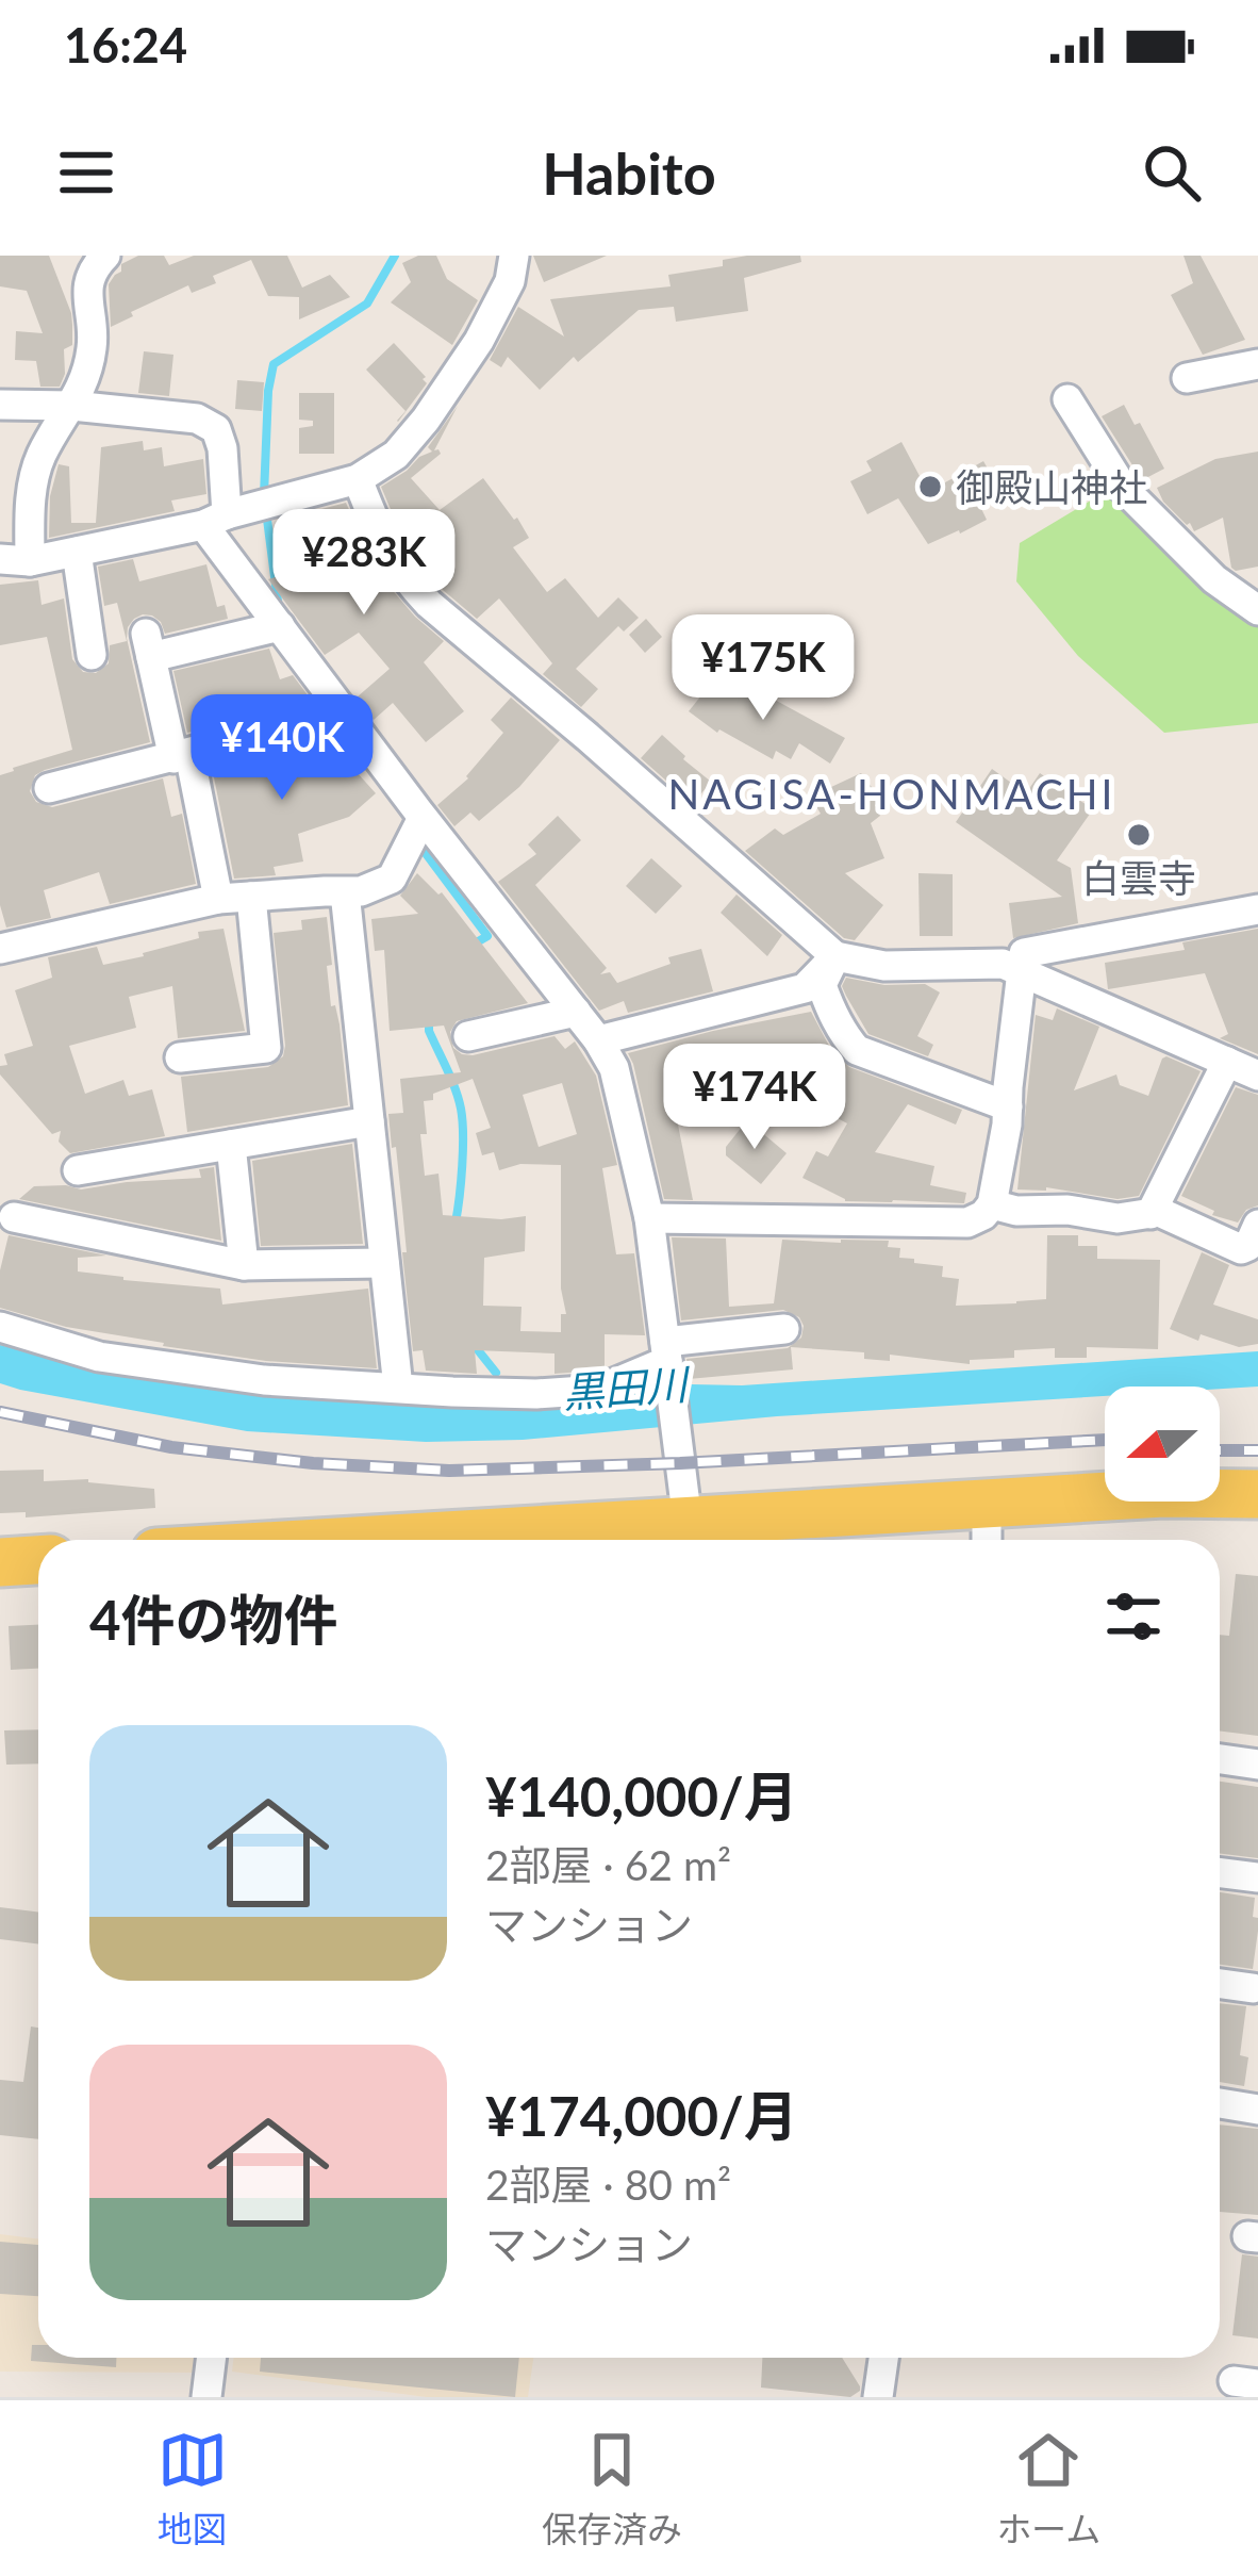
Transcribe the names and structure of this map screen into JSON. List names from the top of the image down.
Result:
{
  "districts": ["NAGISA-HONMACHI"],
  "water": ["黒田川"],
  "places": ["御殿山神社", "白雲寺"],
  "north": "left",
  "page": {
    "status": "16:24",
    "header": "Habito",
    "price": [
      "¥283K",
      "¥175K",
      "¥140K",
      "¥174K"
    ],
    "heading": "4件の物件",
    "list": [
      {
        "name": "¥140,000/月",
        "note": "2部屋 · 62 m² · マンション"
      },
      {
        "name": "¥174,000/月",
        "note": "2部屋 · 80 m² · マンション"
      }
    ],
    "tabs": ["地図", "保存済み", "ホーム"]
  }
}
